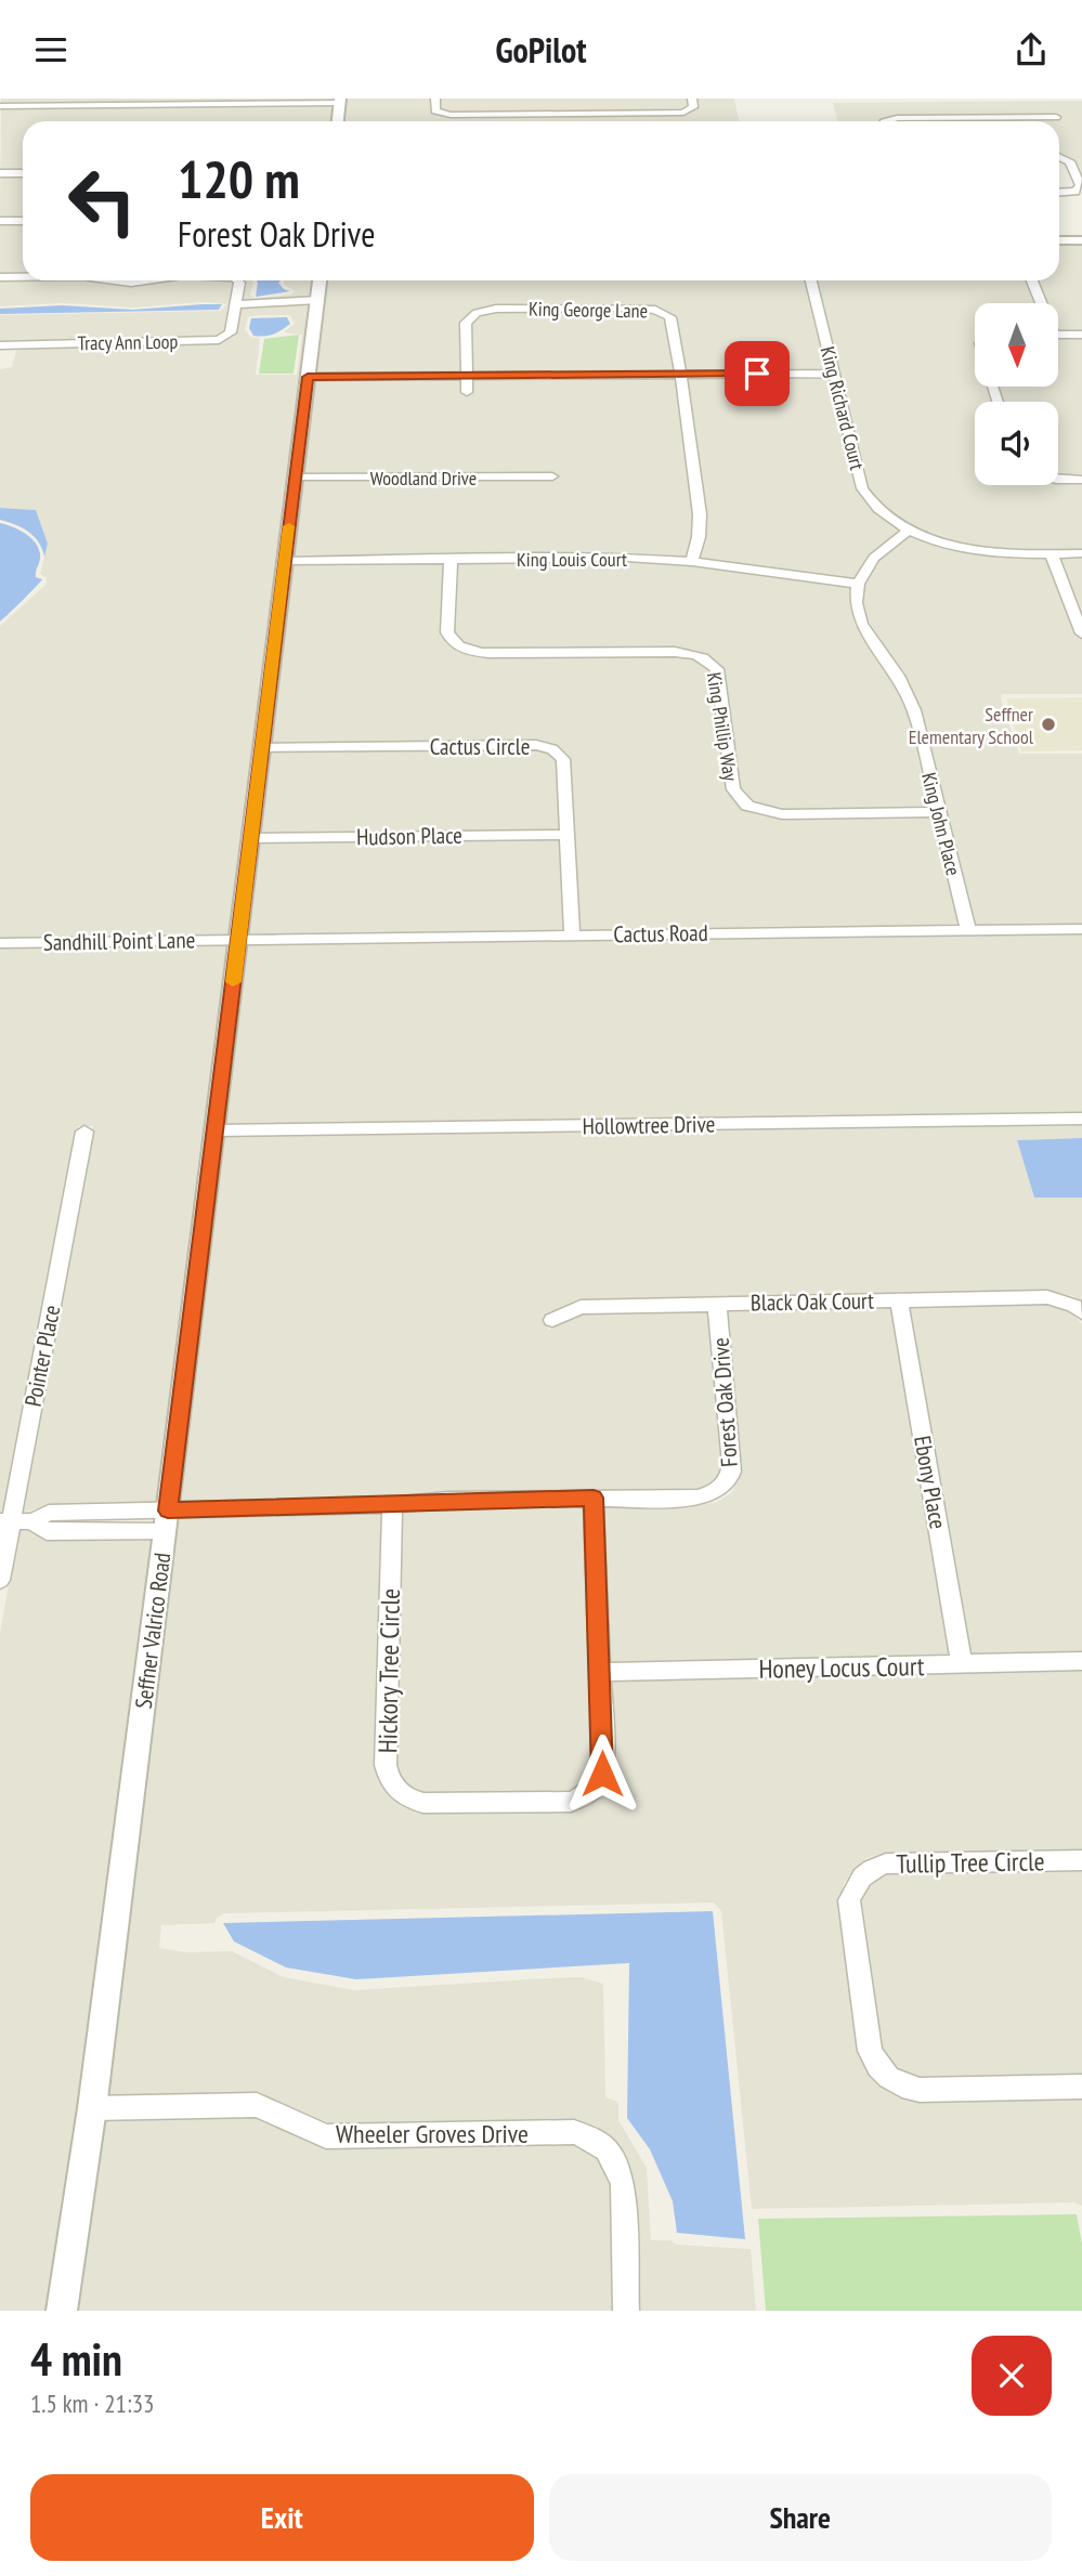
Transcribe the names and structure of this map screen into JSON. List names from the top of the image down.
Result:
{
  "streets": {
    "street": [
      "King George Lane",
      "Tracy Ann Loop",
      "King Richard Court",
      "Woodland Drive",
      "King Louis Court",
      "King Phillip Way",
      "Cactus Circle",
      "King John Place",
      "Hudson Place",
      "Cactus Road",
      "Sandhill Point Lane",
      "Hollowtree Drive",
      "Black Oak Court",
      "Pointer Place",
      "Forest Oak Drive",
      "Ebony Place",
      "Seffner Valrico Road",
      "Honey Locus Court",
      "Hickory Tree Circle",
      "Tullip Tree Circle",
      "Wheeler Groves Drive"
    ]
  },
  "crossings": [
    ["King George Lane", "King Louis Court"],
    ["Woodland Drive", "Seffner Valrico Road"],
    ["King Louis Court", "King Phillip Way"],
    ["King Louis Court", "King John Place"],
    ["King Louis Court", "Seffner Valrico Road"],
    ["King Phillip Way", "King John Place"],
    ["Cactus Circle", "Hudson Place"],
    ["Cactus Circle", "Cactus Road"],
    ["Cactus Circle", "Seffner Valrico Road"],
    ["King John Place", "Cactus Road"],
    ["Hudson Place", "Seffner Valrico Road"],
    ["Cactus Road", "Sandhill Point Lane"],
    ["Cactus Road", "Seffner Valrico Road"],
    ["Sandhill Point Lane", "Seffner Valrico Road"],
    ["Hollowtree Drive", "Seffner Valrico Road"],
    ["Black Oak Court", "Forest Oak Drive"],
    ["Black Oak Court", "Ebony Place"],
    ["Pointer Place", "Forest Oak Drive"],
    ["Forest Oak Drive", "Seffner Valrico Road"],
    ["Forest Oak Drive", "Hickory Tree Circle"],
    ["Ebony Place", "Honey Locus Court"],
    ["Seffner Valrico Road", "Wheeler Groves Drive"],
    ["Honey Locus Court", "Hickory Tree Circle"]
  ],
  "places": ["Seffner Elementary School"],
  "north": "bottom",
  "page": {
    "header": "GoPilot",
    "turn": ["120 m", "Forest Oak Drive"],
    "heading": ["4 min", "1.5 km · 21:33"],
    "buttons": ["Exit", "Share"]
  }
}
